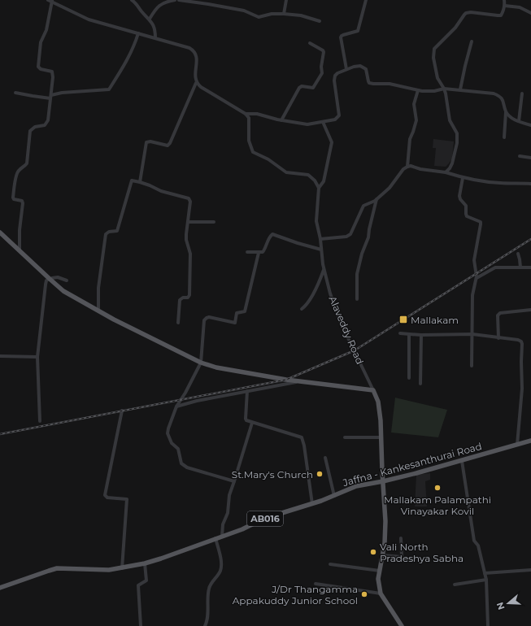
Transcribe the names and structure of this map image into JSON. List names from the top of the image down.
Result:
{
  "streets": {
    "main road": ["Jaffna - Kankesanthurai Road", "AB016"],
    "street": ["Alaveddy Road"]
  },
  "places": {
    "transit": ["Mallakam"],
    "other": [
      "St.Mary's Church",
      "Mallakam Palampathi Vinayakar Kovil",
      "Vali North Pradeshya Sabha",
      "J/Dr Thangamma Appakuddy Junior School"
    ]
  },
  "north": "left"
}
